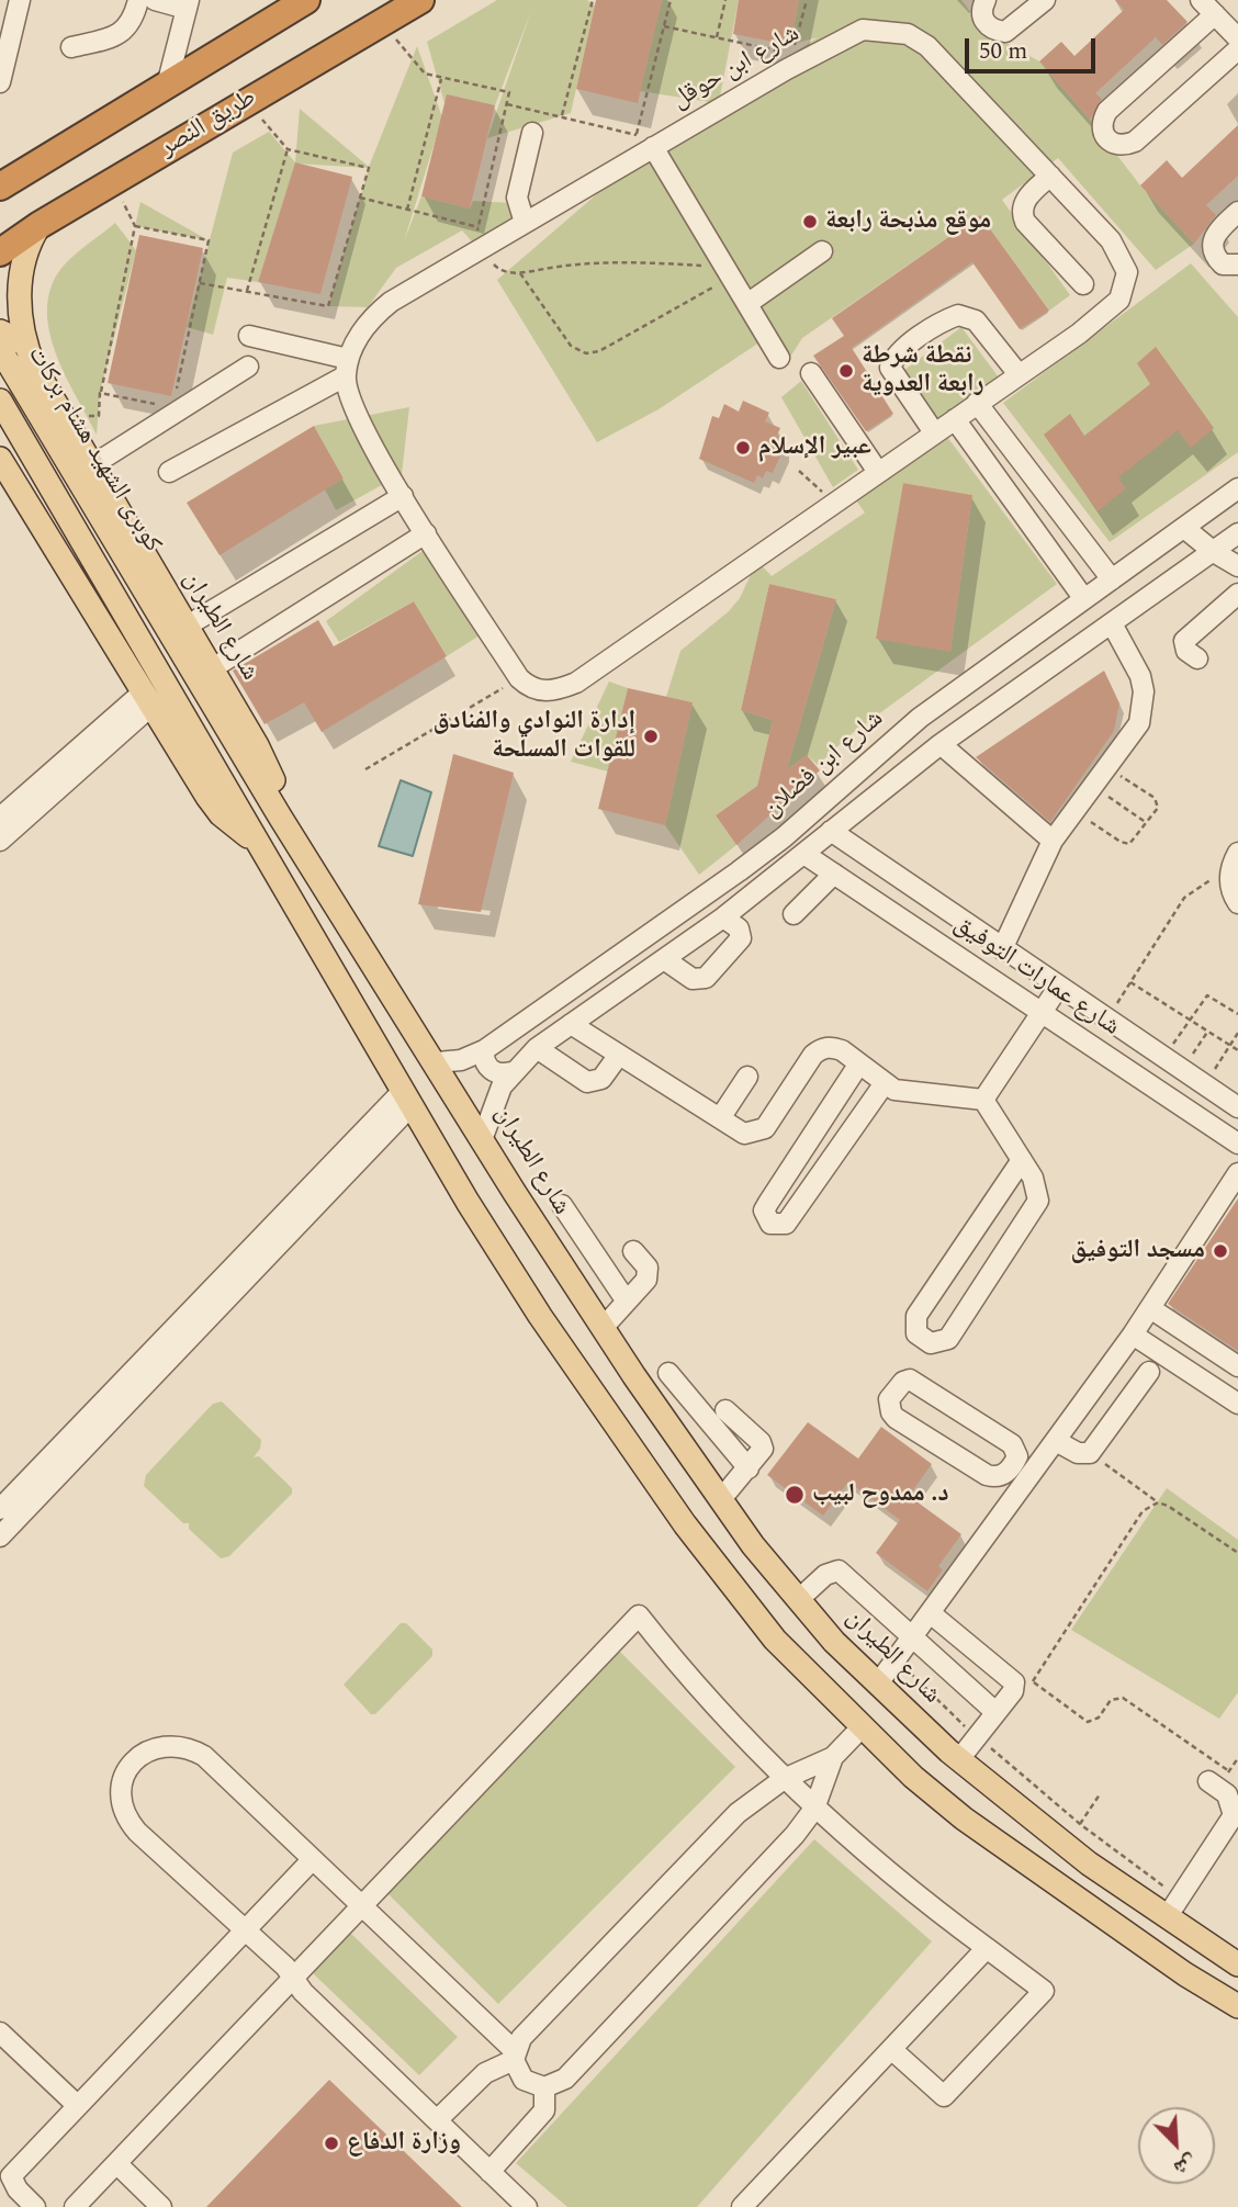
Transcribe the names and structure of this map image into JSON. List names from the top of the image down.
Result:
{
  "streets": {
    "highway": ["طريق النصر"],
    "main road": ["كوبرى الشهيد هشام بركات", "شارع الطيران"],
    "street": ["شارع ابن حوقل", "شارع ابن فضلان", "شارع عمارات التوفيق"]
  },
  "crossings": [
    ["طريق النصر", "شارع الطيران"],
    ["كوبرى الشهيد هشام بركات", "شارع الطيران"],
    ["شارع الطيران", "شارع ابن فضلان"]
  ],
  "places": [
    "موقع مذبحة رابعة",
    "نقطة شرطة رابعة العدوية",
    "عبير الإسلام",
    "إدارة النوادي والفنادق للقوات المسلحة",
    "مسجد التوفيق",
    "د. ممدوح لبيب",
    "وزارة الدفاع"
  ],
  "scale_bar": "50 m",
  "north": "bottom right"
}
